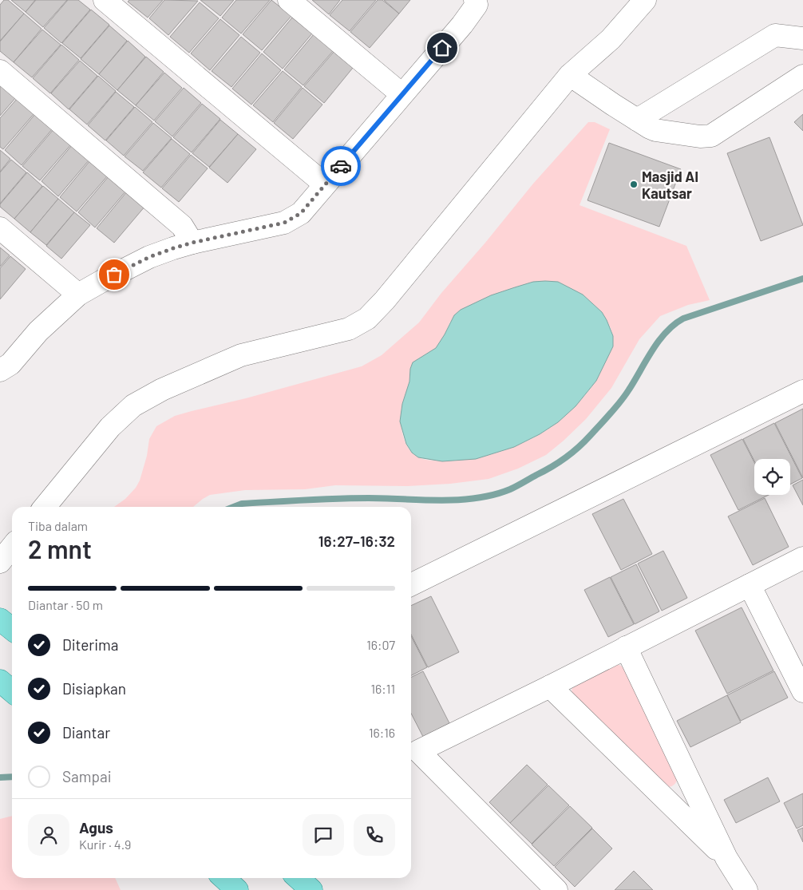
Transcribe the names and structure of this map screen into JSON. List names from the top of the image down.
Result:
{
  "places": ["Masjid Al Kautsar"],
  "page": {
    "heading": ["2 mnt", "Tiba dalam", "16:27–16:32"],
    "panel": ["Agus", "Kurir · 4.9"],
    "bar": "Diantar · 50 m",
    "list": [
      ["Diterima", "16:07"],
      ["Disiapkan", "16:11"],
      ["Diantar", "16:16"],
      "Sampai"
    ]
  }
}
